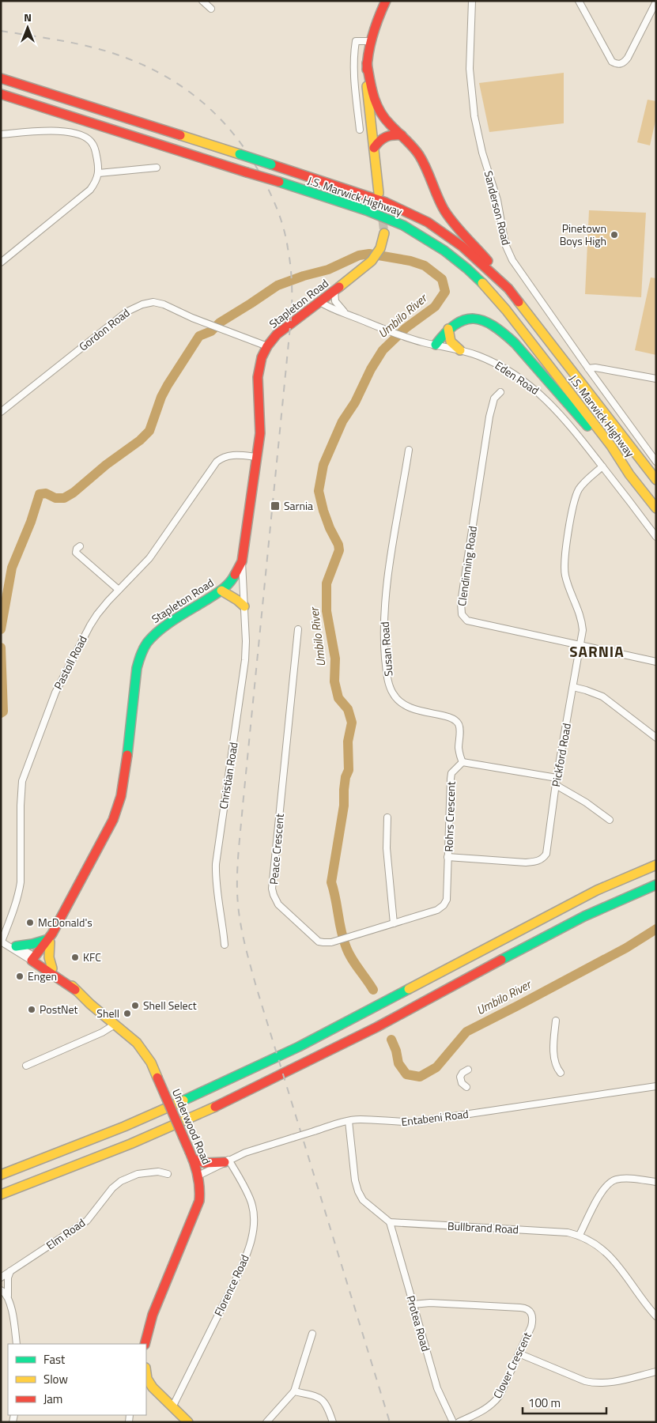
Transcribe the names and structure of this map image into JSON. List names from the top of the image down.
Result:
{
  "streets": {
    "main road": ["J.S. Marwick Highway", "Stapleton Road", "Underwood Road"],
    "street": [
      "Sanderson Road",
      "Gordon Road",
      "Eden Road",
      "Clendinning Road",
      "Susan Road",
      "Pastoll Road",
      "Pickford Road",
      "Christian Road",
      "Rohrs Crescent",
      "Peace Crescent",
      "Entabeni Road",
      "Bullbrand Road",
      "Elm Road",
      "Florence Road",
      "Protea Road",
      "Clover Crescent"
    ]
  },
  "crossings": [
    ["Stapleton Road", "Gordon Road"],
    ["Stapleton Road", "Eden Road"],
    ["Stapleton Road", "Pastoll Road"],
    ["Stapleton Road", "Christian Road"],
    ["Stapleton Road", "Underwood Road"],
    ["Eden Road", "Pickford Road"],
    ["Clendinning Road", "Pickford Road"],
    ["Susan Road", "Rohrs Crescent"],
    ["Pastoll Road", "Underwood Road"],
    ["Pickford Road", "Rohrs Crescent"],
    ["Rohrs Crescent", "Peace Crescent"],
    ["Entabeni Road", "Underwood Road"],
    ["Entabeni Road", "Florence Road"],
    ["Bullbrand Road", "Protea Road"],
    ["Protea Road", "Clover Crescent"]
  ],
  "districts": ["SARNIA"],
  "water": ["Umbilo River"],
  "places": {
    "other": [
      "Pinetown Boys High",
      "McDonald's",
      "KFC",
      "Engen",
      "Shell Select",
      "PostNet",
      "Shell"
    ],
    "transit": ["Sarnia"]
  },
  "legend": ["Fast", "Slow", "Jam"],
  "scale_bar": "100 m",
  "north": "top"
}
